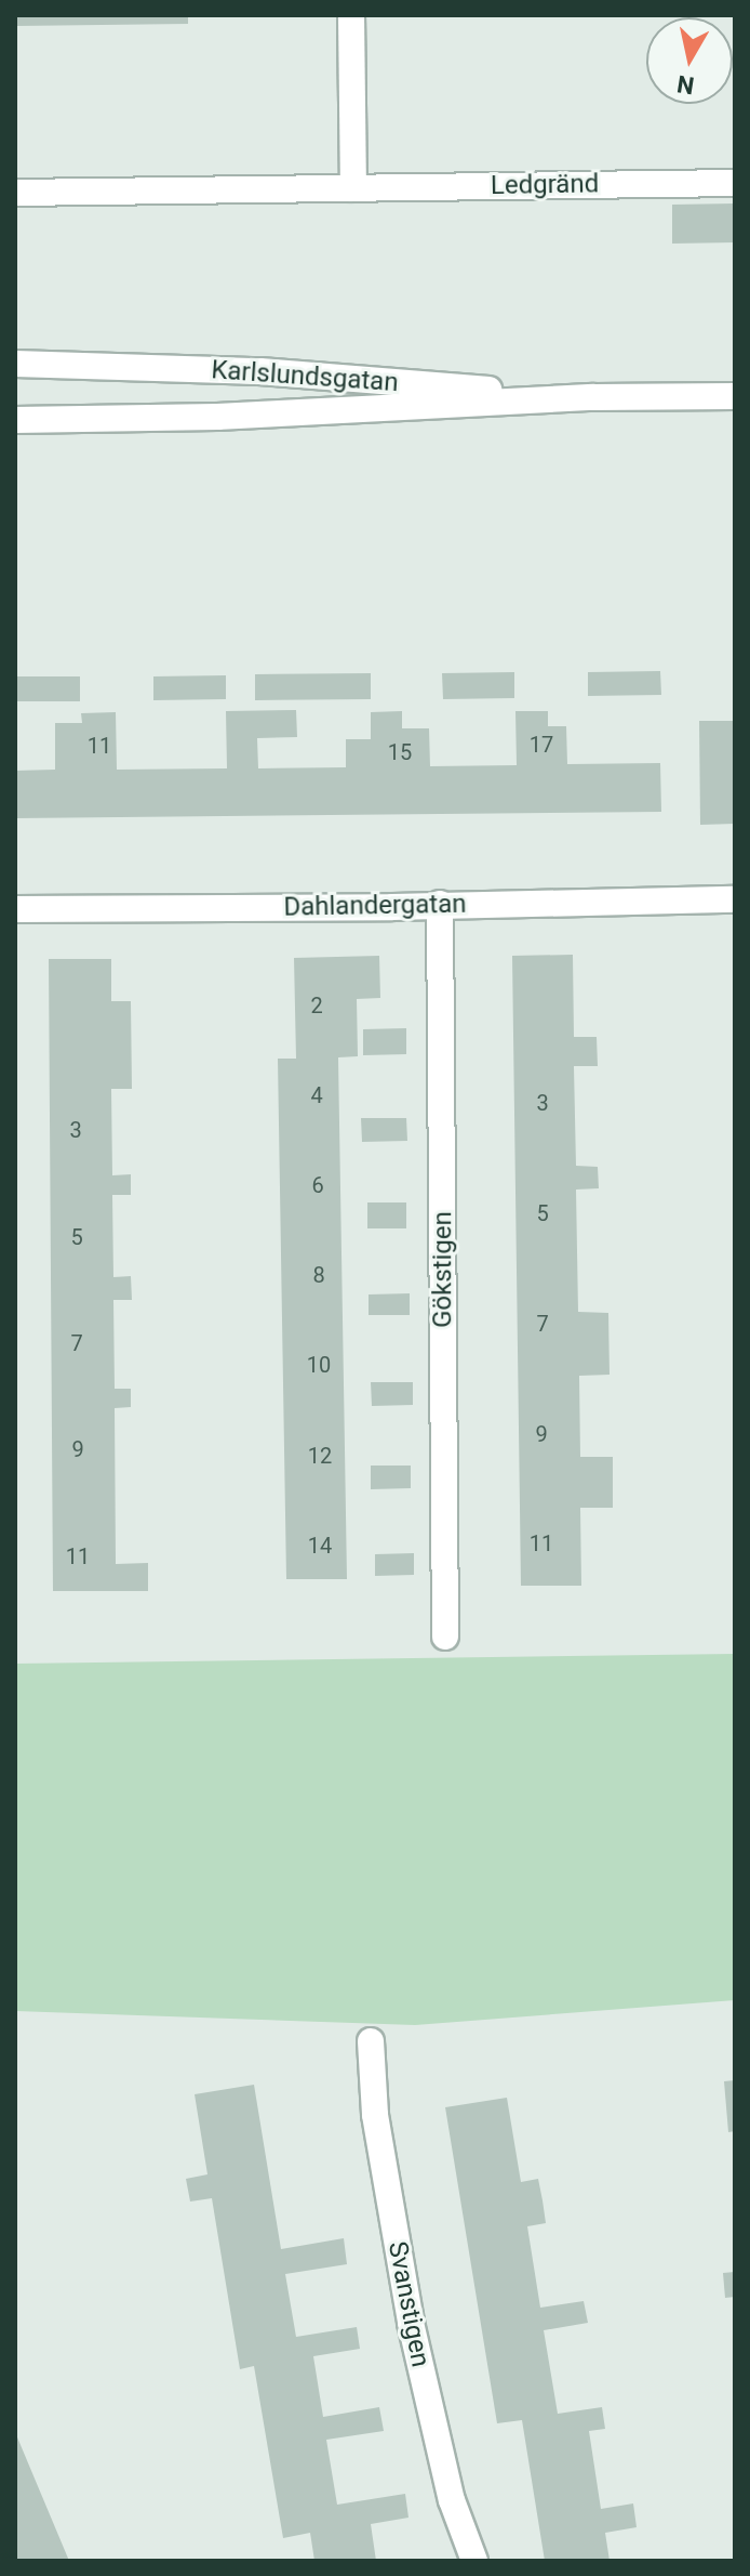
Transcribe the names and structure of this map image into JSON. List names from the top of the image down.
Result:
{
  "streets": {
    "street": [
      "Ledgränd",
      "Karlslundsgatan",
      "Dahlandergatan",
      "Gökstigen",
      "Svanstigen"
    ]
  },
  "crossings": [
    ["Dahlandergatan", "Gökstigen"]
  ],
  "house_numbers": [
    "17",
    "11",
    "15",
    "2",
    "4",
    "3",
    "3",
    "6",
    "5",
    "5",
    "8",
    "7",
    "7",
    "10",
    "9",
    "9",
    "12",
    "11",
    "14",
    "11"
  ],
  "north": "bottom"
}
